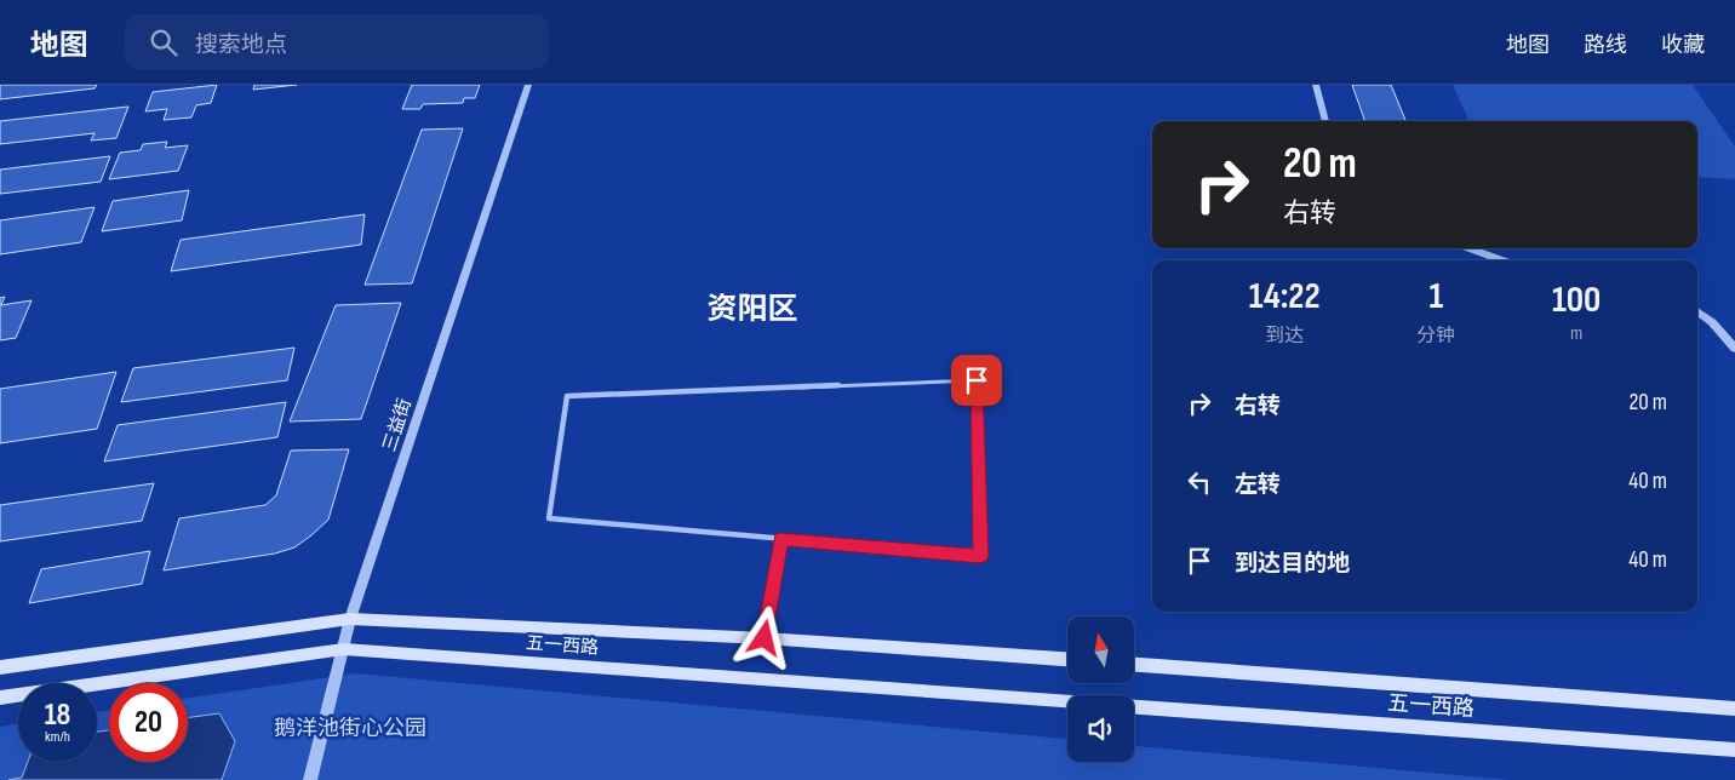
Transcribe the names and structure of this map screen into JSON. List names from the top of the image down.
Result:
{
  "streets": {
    "main road": ["五一西路"],
    "street": ["三益街"]
  },
  "crossings": [
    ["三益街", "五一西路"]
  ],
  "districts": ["资阳区"],
  "parks": ["鹅洋池街心公园"],
  "north": "top",
  "page": {
    "header": "地图",
    "search": "搜索地点",
    "nav": ["地图", "路线", "收藏"],
    "turn": ["20 m", "右转"],
    "eta": [
      "14:22",
      "到达",
      "1",
      "分钟",
      "100",
      "m"
    ],
    "list": [
      {
        "name": "右转",
        "value": "20 m"
      },
      {
        "name": "左转",
        "value": "40 m"
      },
      {
        "name": "到达目的地",
        "value": "40 m"
      }
    ],
    "speed": "18 km/h",
    "limit": "20"
  }
}
